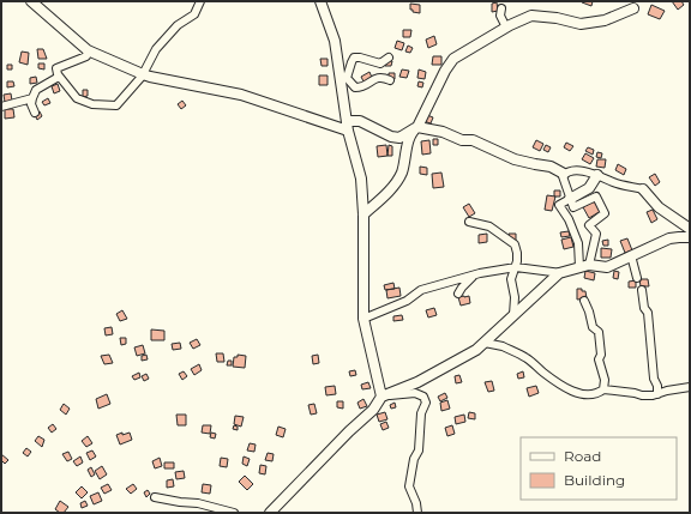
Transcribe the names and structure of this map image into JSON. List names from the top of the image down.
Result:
{
  "legend": ["Road", "Building"]
}
